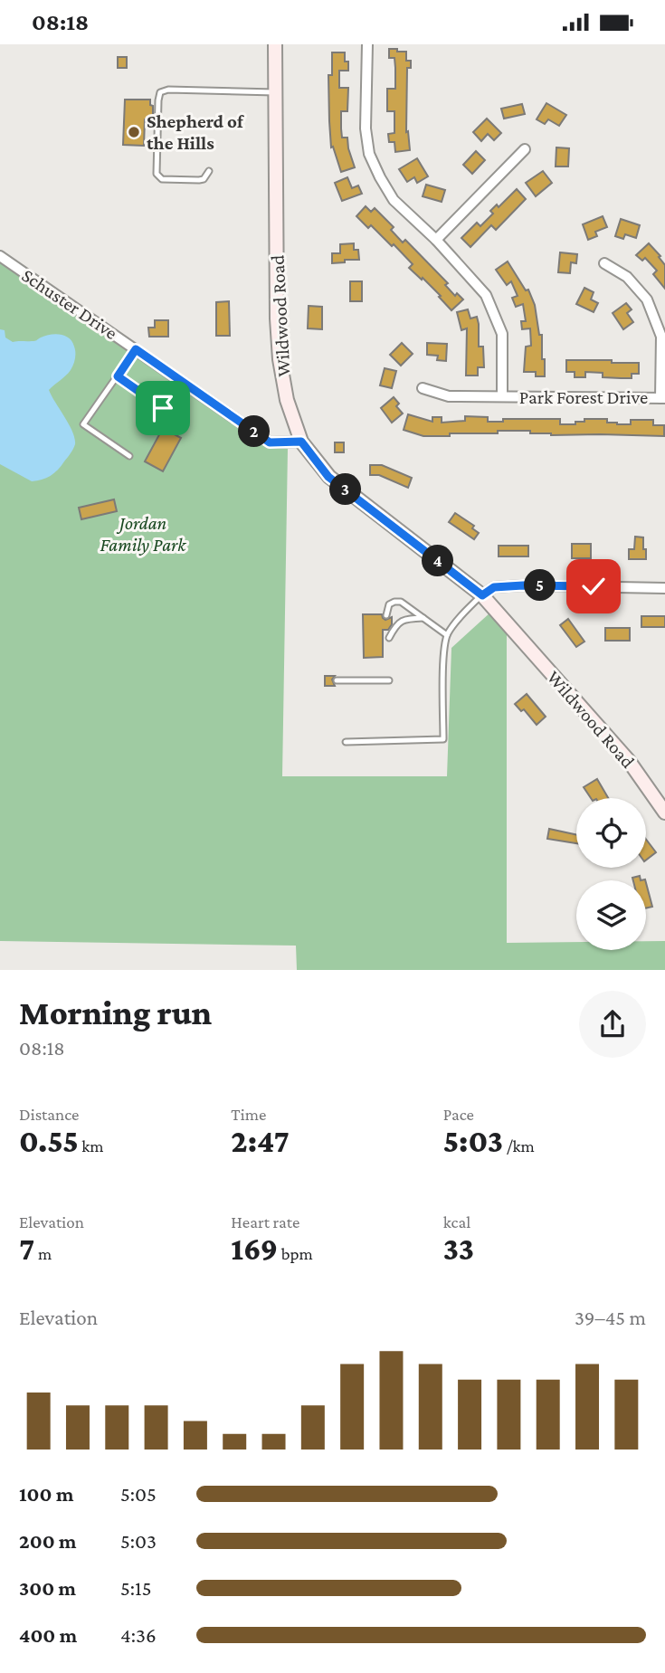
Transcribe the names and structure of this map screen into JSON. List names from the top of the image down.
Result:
{
  "streets": {
    "street": ["Schuster Drive", "Wildwood Road", "Park Forest Drive"]
  },
  "crossings": [
    ["Schuster Drive", "Wildwood Road"]
  ],
  "parks": ["Jordan Family Park"],
  "places": ["Shepherd of the Hills"],
  "page": {
    "status": "08:18",
    "pins": [
      "2",
      "3",
      "4",
      "5"
    ],
    "heading": ["Morning run", "08:18"],
    "stats": [
      ["Distance", "0.55 km"],
      ["Time", "2:47"],
      ["Pace", "5:03 /km"],
      ["Elevation", "7 m"],
      ["Heart rate", "169 bpm"],
      ["kcal", "33"]
    ],
    "chart": ["Elevation", "39–45 m"],
    "list": [
      {
        "name": "100 m",
        "note": "5:05"
      },
      {
        "name": "200 m",
        "note": "5:03"
      },
      {
        "name": "300 m",
        "note": "5:15"
      },
      {
        "name": "400 m",
        "note": "4:36"
      }
    ]
  }
}
